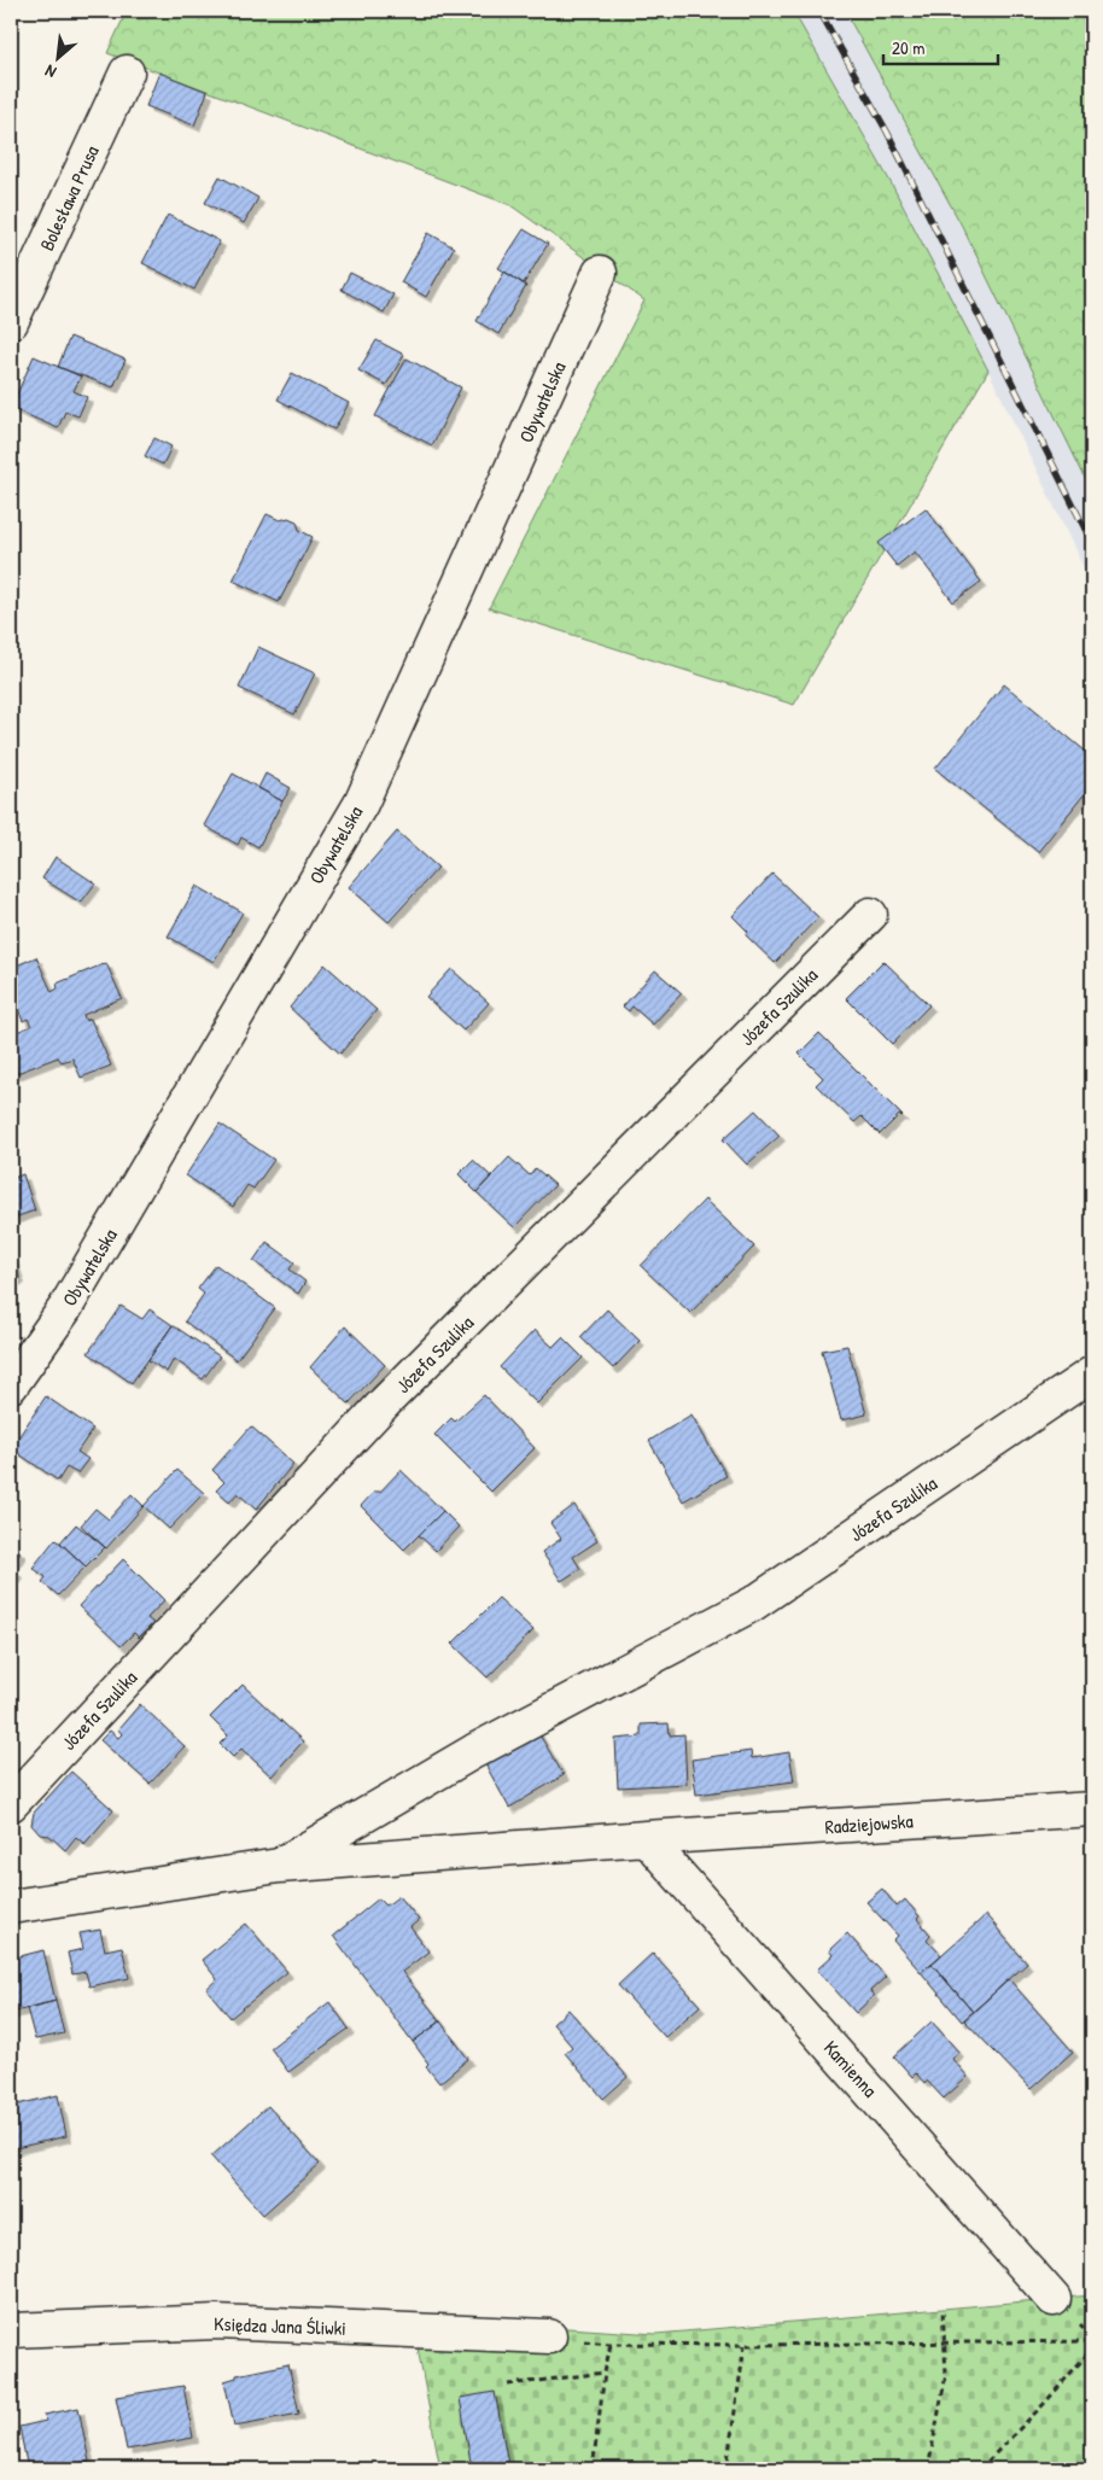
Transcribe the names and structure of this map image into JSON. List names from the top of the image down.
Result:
{
  "streets": {
    "street": [
      "Bolesława Prusa",
      "Obywatelska",
      "Józefa Szulika",
      "Radziejowska",
      "Kamienna",
      "Księdza Jana Śliwki"
    ]
  },
  "crossings": [
    ["Józefa Szulika", "Radziejowska"],
    ["Józefa Szulika", "Kamienna"],
    ["Radziejowska", "Kamienna"]
  ],
  "scale_bar": "20 m",
  "north": "bottom left"
}
